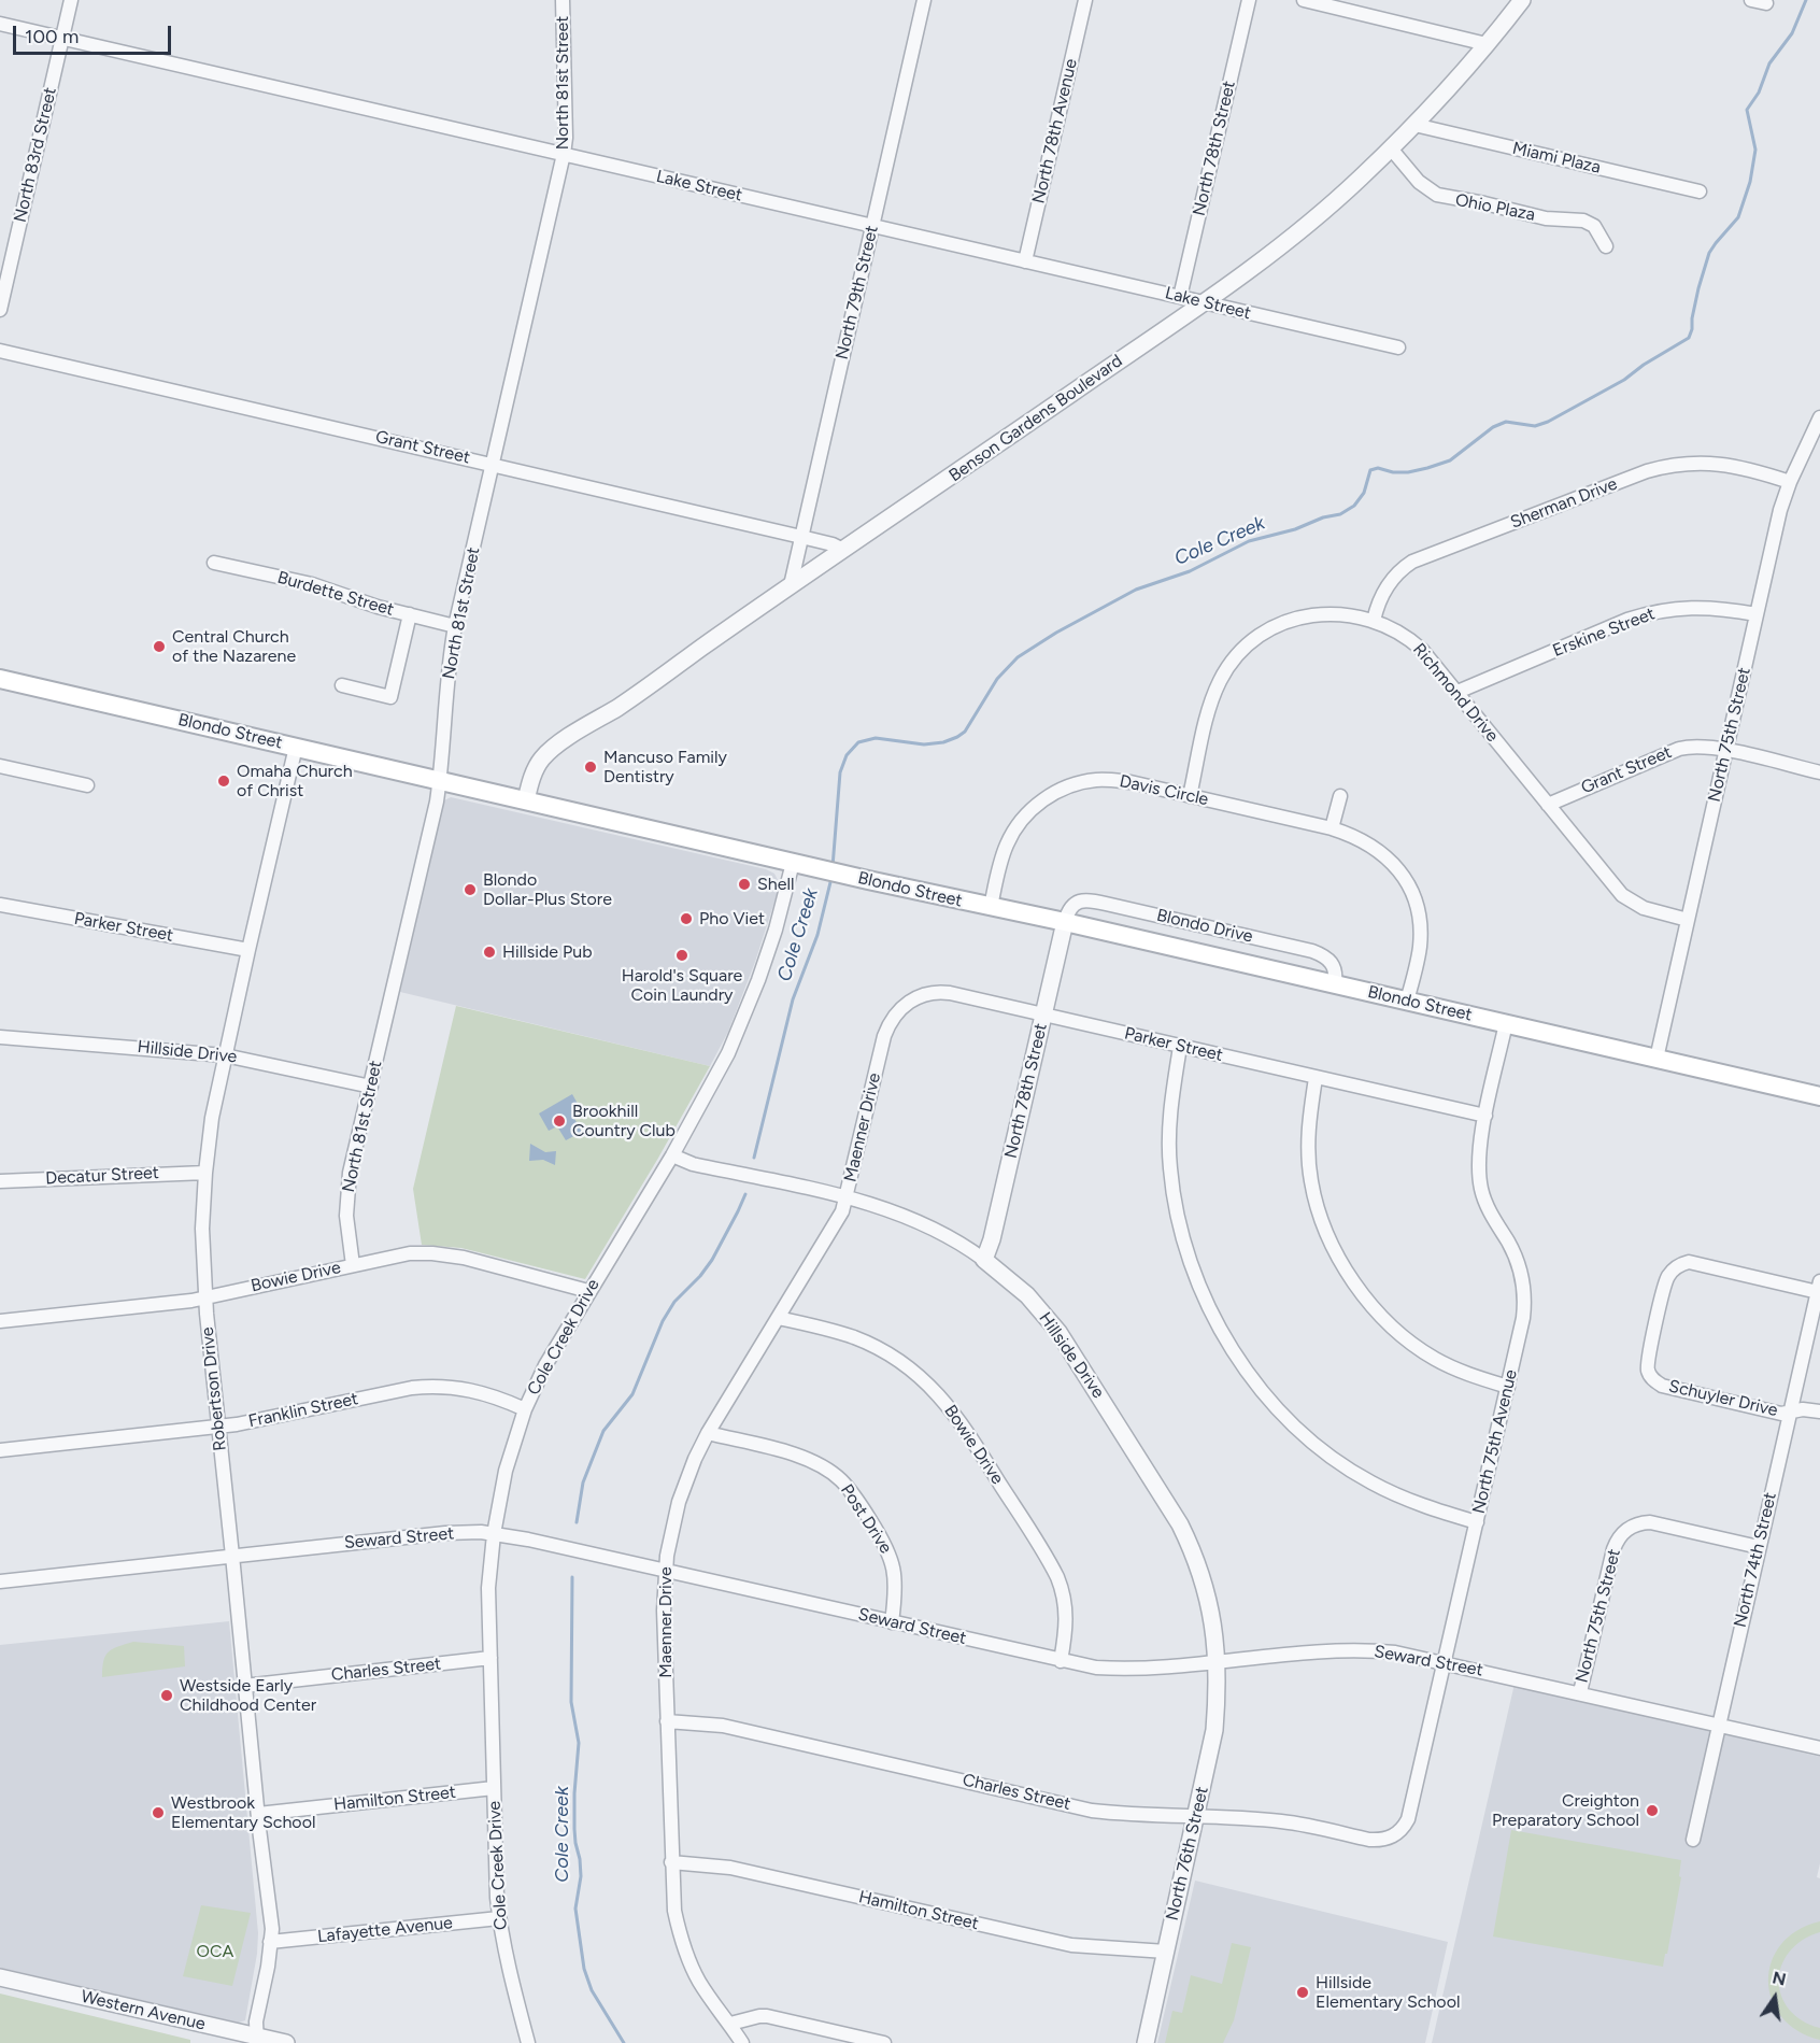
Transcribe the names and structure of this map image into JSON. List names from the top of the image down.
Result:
{
  "streets": {
    "main road": ["Blondo Street"],
    "street": [
      "North 81st Street",
      "North 78th Avenue",
      "North 78th Street",
      "North 83rd Street",
      "Miami Plaza",
      "Lake Street",
      "Ohio Plaza",
      "North 79th Street",
      "Benson Gardens Boulevard",
      "Grant Street",
      "Sherman Drive",
      "Burdette Street",
      "Erskine Street",
      "Richmond Drive",
      "North 75th Street",
      "Davis Circle",
      "Blondo Drive",
      "Parker Street",
      "Hillside Drive",
      "Maenner Drive",
      "Decatur Street",
      "Bowie Drive",
      "Cole Creek Drive",
      "Robertson Drive",
      "Schuyler Drive",
      "Franklin Street",
      "North 75th Avenue",
      "Post Drive",
      "Seward Street",
      "North 74th Street",
      "Charles Street",
      "Hamilton Street",
      "North 76th Street",
      "Lafayette Avenue",
      "Western Avenue"
    ]
  },
  "crossings": [
    ["North 81st Street", "Lake Street"],
    ["North 81st Street", "Grant Street"],
    ["North 81st Street", "Burdette Street"],
    ["North 81st Street", "Blondo Street"],
    ["North 81st Street", "Hillside Drive"],
    ["North 81st Street", "Bowie Drive"],
    ["North 78th Avenue", "Lake Street"],
    ["North 78th Street", "Lake Street"],
    ["North 78th Street", "Blondo Street"],
    ["North 78th Street", "Blondo Drive"],
    ["North 78th Street", "Parker Street"],
    ["North 78th Street", "Hillside Drive"],
    ["North 83rd Street", "Lake Street"],
    ["Miami Plaza", "Benson Gardens Boulevard"],
    ["Lake Street", "North 79th Street"],
    ["Lake Street", "Benson Gardens Boulevard"],
    ["Ohio Plaza", "Benson Gardens Boulevard"],
    ["North 79th Street", "Benson Gardens Boulevard"],
    ["North 79th Street", "Grant Street"],
    ["Benson Gardens Boulevard", "Grant Street"],
    ["Benson Gardens Boulevard", "Blondo Street"],
    ["Grant Street", "Richmond Drive"],
    ["Grant Street", "North 75th Street"],
    ["Sherman Drive", "Richmond Drive"],
    ["Sherman Drive", "North 75th Street"],
    ["Erskine Street", "Richmond Drive"],
    ["Erskine Street", "North 75th Street"],
    ["Richmond Drive", "North 75th Street"],
    ["Richmond Drive", "Davis Circle"],
    ["Blondo Street", "North 75th Street"],
    ["Blondo Street", "Davis Circle"],
    ["Blondo Street", "Blondo Drive"],
    ["Blondo Street", "Cole Creek Drive"],
    ["Blondo Street", "Robertson Drive"],
    ["Blondo Street", "North 75th Avenue"],
    ["North 75th Street", "Seward Street"],
    ["North 75th Street", "North 74th Street"],
    ["Parker Street", "Maenner Drive"],
    ["Parker Street", "Robertson Drive"],
    ["Parker Street", "North 75th Avenue"],
    ["Hillside Drive", "Maenner Drive"],
    ["Hillside Drive", "Cole Creek Drive"],
    ["Hillside Drive", "Robertson Drive"],
    ["Hillside Drive", "Seward Street"],
    ["Hillside Drive", "North 76th Street"],
    ["Maenner Drive", "Bowie Drive"],
    ["Maenner Drive", "Post Drive"],
    ["Maenner Drive", "Seward Street"],
    ["Maenner Drive", "Charles Street"],
    ["Maenner Drive", "Hamilton Street"],
    ["Decatur Street", "Robertson Drive"],
    ["Bowie Drive", "Cole Creek Drive"],
    ["Bowie Drive", "Robertson Drive"],
    ["Bowie Drive", "Seward Street"],
    ["Cole Creek Drive", "Franklin Street"],
    ["Cole Creek Drive", "Seward Street"],
    ["Cole Creek Drive", "Charles Street"],
    ["Cole Creek Drive", "Hamilton Street"],
    ["Cole Creek Drive", "Lafayette Avenue"],
    ["Robertson Drive", "Franklin Street"],
    ["Robertson Drive", "Seward Street"],
    ["Robertson Drive", "Charles Street"],
    ["Robertson Drive", "Hamilton Street"],
    ["Robertson Drive", "Lafayette Avenue"],
    ["Robertson Drive", "Western Avenue"],
    ["Schuyler Drive", "North 74th Street"],
    ["North 75th Avenue", "Seward Street"],
    ["North 75th Avenue", "Charles Street"],
    ["Post Drive", "Seward Street"],
    ["Seward Street", "North 74th Street"],
    ["Seward Street", "North 76th Street"],
    ["Charles Street", "North 76th Street"],
    ["Hamilton Street", "North 76th Street"]
  ],
  "water": ["Cole Creek"],
  "parks": ["OCA"],
  "places": [
    "Central Church of the Nazarene",
    "Mancuso Family Dentistry",
    "Omaha Church of Christ",
    "Shell",
    "Blondo Dollar-Plus Store",
    "Pho Viet",
    "Hillside Pub",
    "Harold's Square Coin Laundry",
    "Brookhill Country Club",
    "Westside Early Childhood Center",
    "Creighton Preparatory School",
    "Westbrook Elementary School",
    "Hillside Elementary School"
  ],
  "scale_bar": "100 m",
  "north": "top"
}
